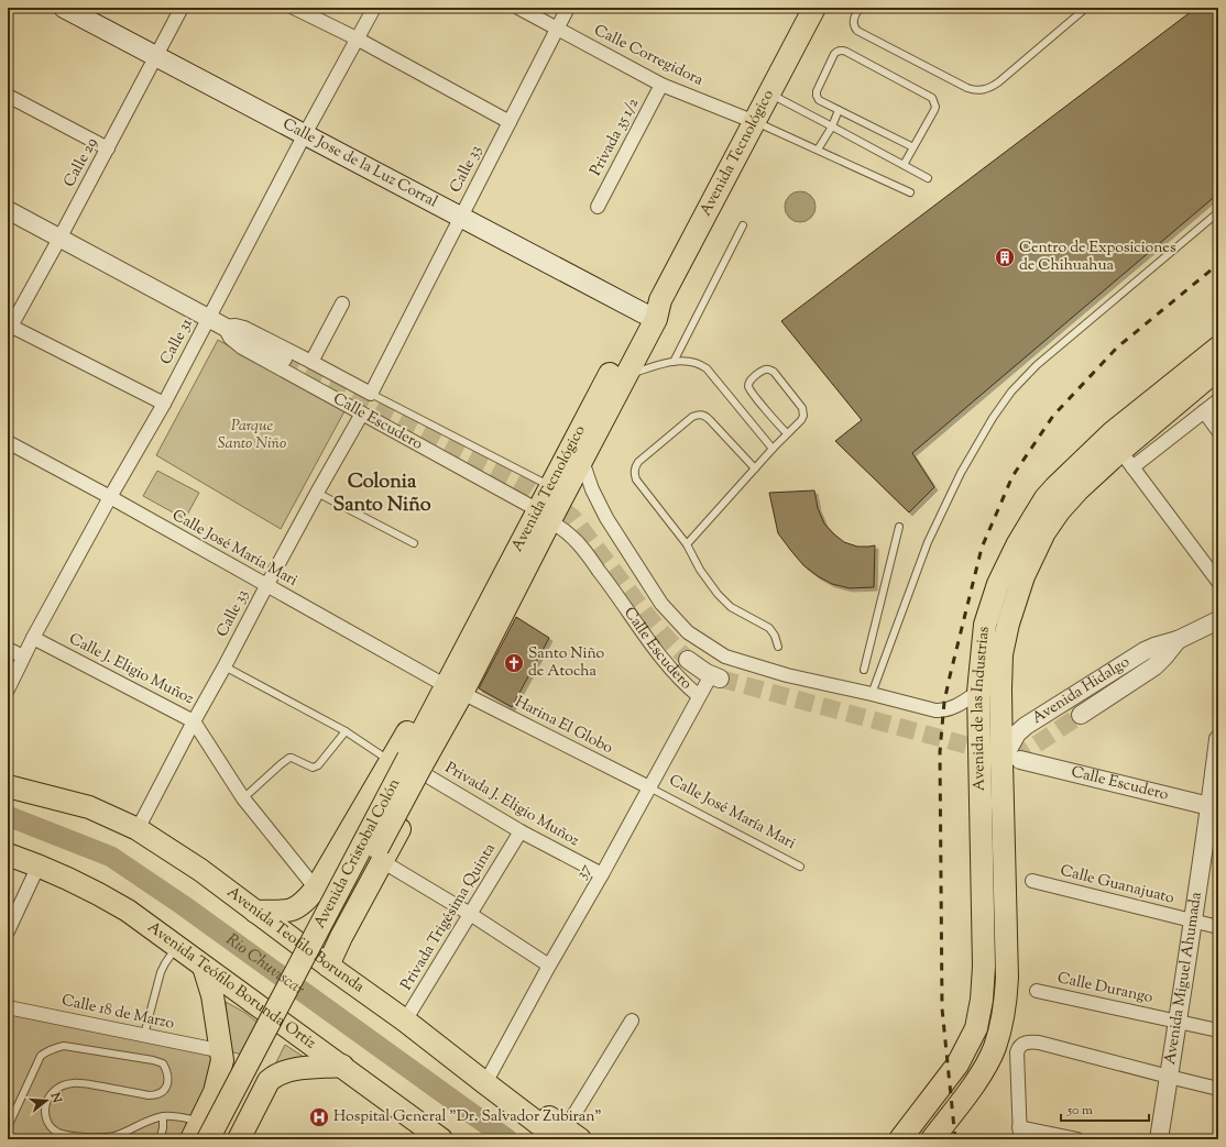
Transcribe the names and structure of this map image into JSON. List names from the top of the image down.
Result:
{
  "streets": {
    "main road": [
      "Avenida Tecnológico",
      "Calle Jose de la Luz Corral",
      "Avenida de las Industrias",
      "Avenida Cristobal Colón",
      "Avenida Teofilo Borunda",
      "Avenida Teófilo Borunda Ortiz"
    ],
    "street": [
      "Calle Corregidora",
      "Privada 35 1/2",
      "Calle 29",
      "Calle 33",
      "Calle 31",
      "Calle Escudero",
      "Calle José María Mari",
      "Calle J. Eligio Muñoz",
      "Avenida Hidalgo",
      "Harina El Globo",
      "Privada J. Eligio Muñoz",
      "37",
      "Calle Guanajuato",
      "Privada Trigésima Quinta",
      "Avenida Miguel Ahumada",
      "Calle Durango",
      "Calle 18 de Marzo"
    ]
  },
  "crossings": [
    ["Calle Corregidora", "Privada 35 1/2"],
    ["Calle Corregidora", "Avenida Tecnológico"],
    ["Calle Corregidora", "Calle 33"],
    ["Avenida Tecnológico", "Calle Jose de la Luz Corral"],
    ["Avenida Tecnológico", "Calle Escudero"],
    ["Avenida Tecnológico", "Calle José María Mari"],
    ["Avenida Tecnológico", "Harina El Globo"],
    ["Avenida Tecnológico", "Avenida Cristobal Colón"],
    ["Calle 29", "Calle Jose de la Luz Corral"],
    ["Calle 29", "Calle Escudero"],
    ["Calle Jose de la Luz Corral", "Calle 33"],
    ["Calle Jose de la Luz Corral", "Calle 31"],
    ["Calle 33", "Calle Escudero"],
    ["Calle 33", "Calle José María Mari"],
    ["Calle 33", "Calle J. Eligio Muñoz"],
    ["Calle 33", "Avenida Teofilo Borunda"],
    ["Calle 31", "Calle Escudero"],
    ["Calle 31", "Calle José María Mari"],
    ["Calle 31", "Calle J. Eligio Muñoz"],
    ["Calle Escudero", "Avenida Hidalgo"],
    ["Calle Escudero", "Avenida de las Industrias"],
    ["Calle Escudero", "37"],
    ["Calle Escudero", "Avenida Miguel Ahumada"],
    ["Calle José María Mari", "Harina El Globo"],
    ["Calle José María Mari", "Avenida Cristobal Colón"],
    ["Calle José María Mari", "37"],
    ["Avenida Hidalgo", "Avenida de las Industrias"],
    ["Harina El Globo", "Avenida Cristobal Colón"],
    ["Harina El Globo", "37"],
    ["Privada J. Eligio Muñoz", "Avenida Cristobal Colón"],
    ["Privada J. Eligio Muñoz", "37"],
    ["Privada J. Eligio Muñoz", "Privada Trigésima Quinta"],
    ["37", "Avenida Teofilo Borunda"],
    ["Calle Guanajuato", "Avenida Miguel Ahumada"],
    ["Privada Trigésima Quinta", "Avenida Teofilo Borunda"],
    ["Avenida Miguel Ahumada", "Calle Durango"]
  ],
  "districts": ["Colonia Santo Niño"],
  "water": ["Rio Chuviscar"],
  "parks": ["Parque Santo Niño"],
  "places": {
    "building": ["Centro de Exposiciones de Chihuahua"],
    "church": ["Santo Niño de Atocha"],
    "hospital": ["Hospital General \"Dr. Salvador Zubiran\""]
  },
  "scale_bar": "50 m",
  "north": "right"
}
